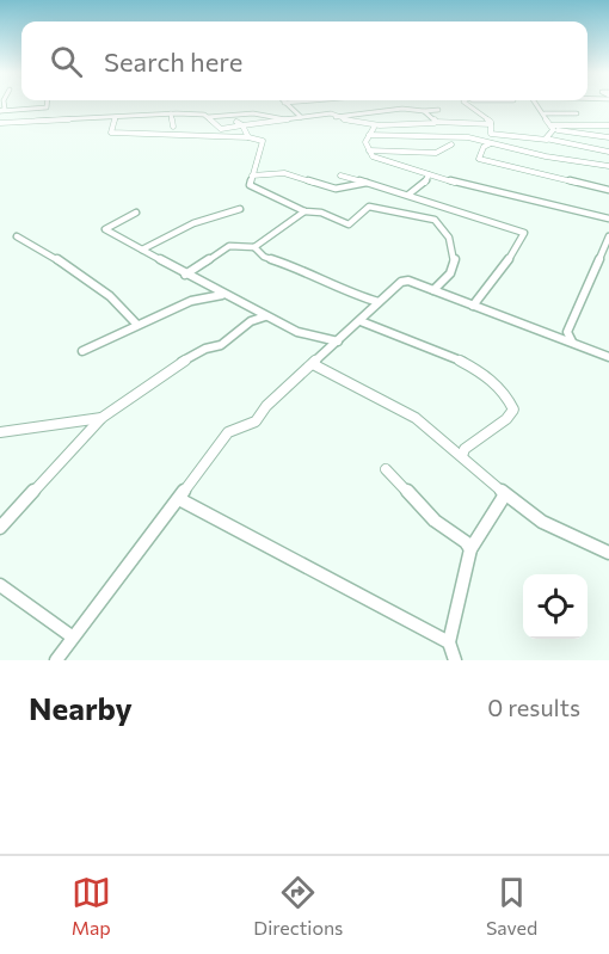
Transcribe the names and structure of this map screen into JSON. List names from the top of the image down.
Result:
{
  "page": {
    "search": "Search here",
    "heading": ["Nearby", "0 results"],
    "nav": ["Map", "Directions", "Saved"]
  }
}
